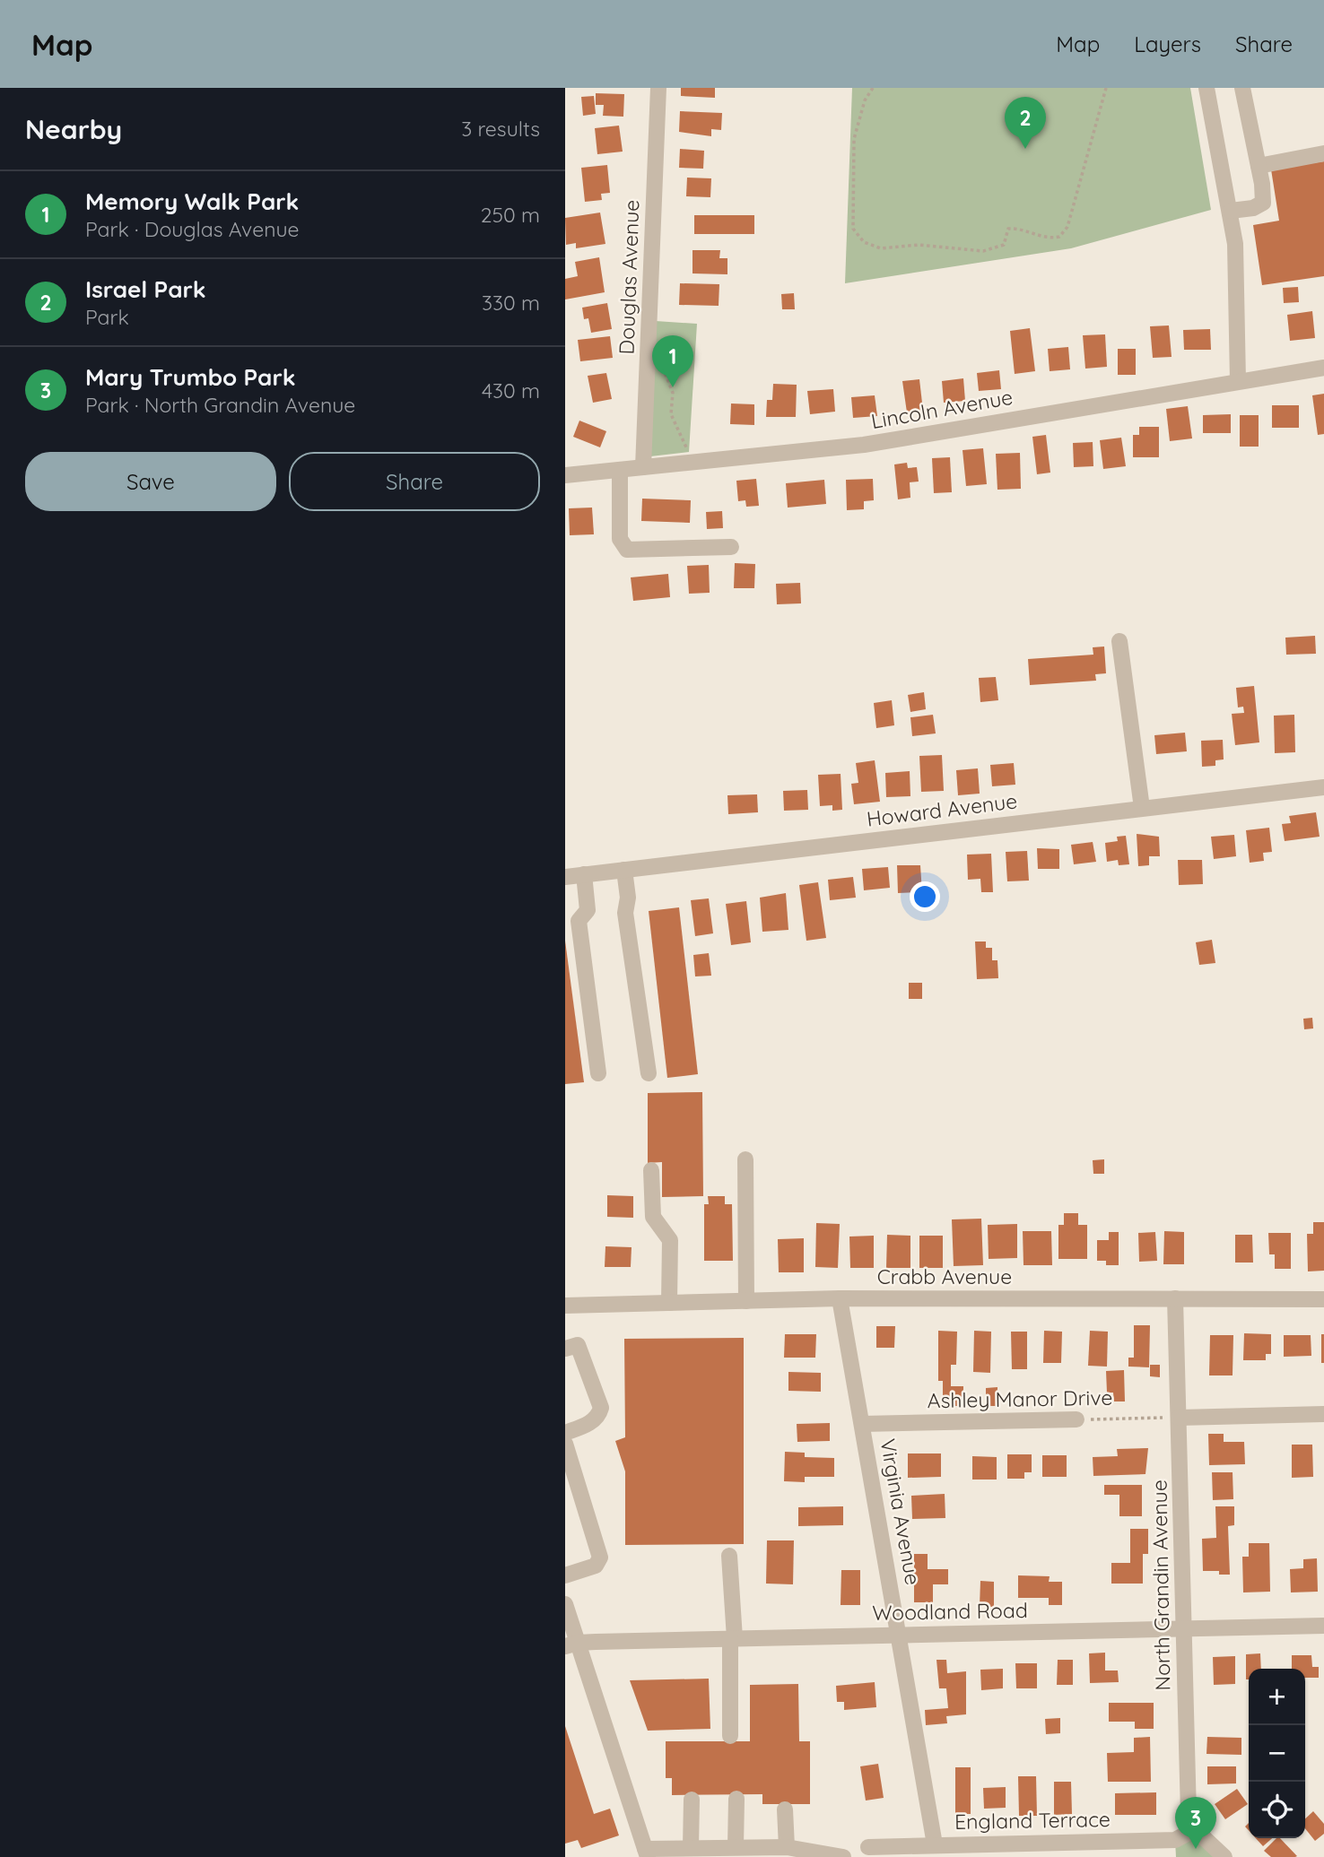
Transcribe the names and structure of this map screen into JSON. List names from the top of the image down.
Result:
{
  "streets": {
    "street": [
      "Douglas Avenue",
      "Lincoln Avenue",
      "Howard Avenue",
      "Crabb Avenue",
      "Ashley Manor Drive",
      "Virginia Avenue",
      "North Grandin Avenue",
      "Woodland Road",
      "England Terrace"
    ]
  },
  "crossings": [
    ["Douglas Avenue", "Lincoln Avenue"],
    ["Crabb Avenue", "Virginia Avenue"],
    ["Crabb Avenue", "North Grandin Avenue"],
    ["Ashley Manor Drive", "Virginia Avenue"],
    ["Ashley Manor Drive", "North Grandin Avenue"],
    ["Virginia Avenue", "Woodland Road"],
    ["Virginia Avenue", "England Terrace"],
    ["North Grandin Avenue", "Woodland Road"],
    ["North Grandin Avenue", "England Terrace"]
  ],
  "page": {
    "header": "Map",
    "nav": ["Map", "Layers", "Share"],
    "heading": ["Nearby", "3 results"],
    "pins": ["2", "1", "3"],
    "list": [
      {
        "mark": "1",
        "name": "Memory Walk Park",
        "note": "Park · Douglas Avenue",
        "value": "250 m"
      },
      {
        "mark": "2",
        "name": "Israel Park",
        "note": "Park",
        "value": "330 m"
      },
      {
        "mark": "3",
        "name": "Mary Trumbo Park",
        "note": "Park · North Grandin Avenue",
        "value": "430 m"
      }
    ],
    "buttons": ["Save", "Share"],
    "map_buttons": ["+", "−"]
  }
}
